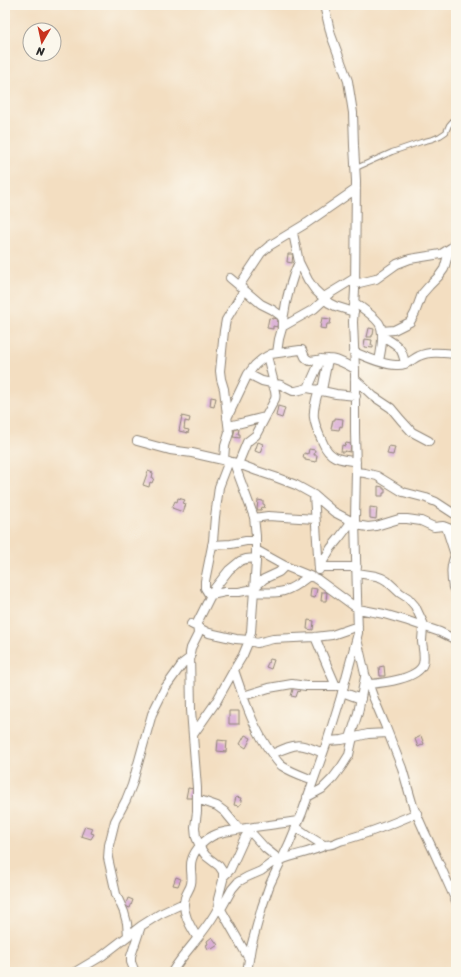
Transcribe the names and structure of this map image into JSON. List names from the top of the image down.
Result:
{
  "north": "bottom"
}
